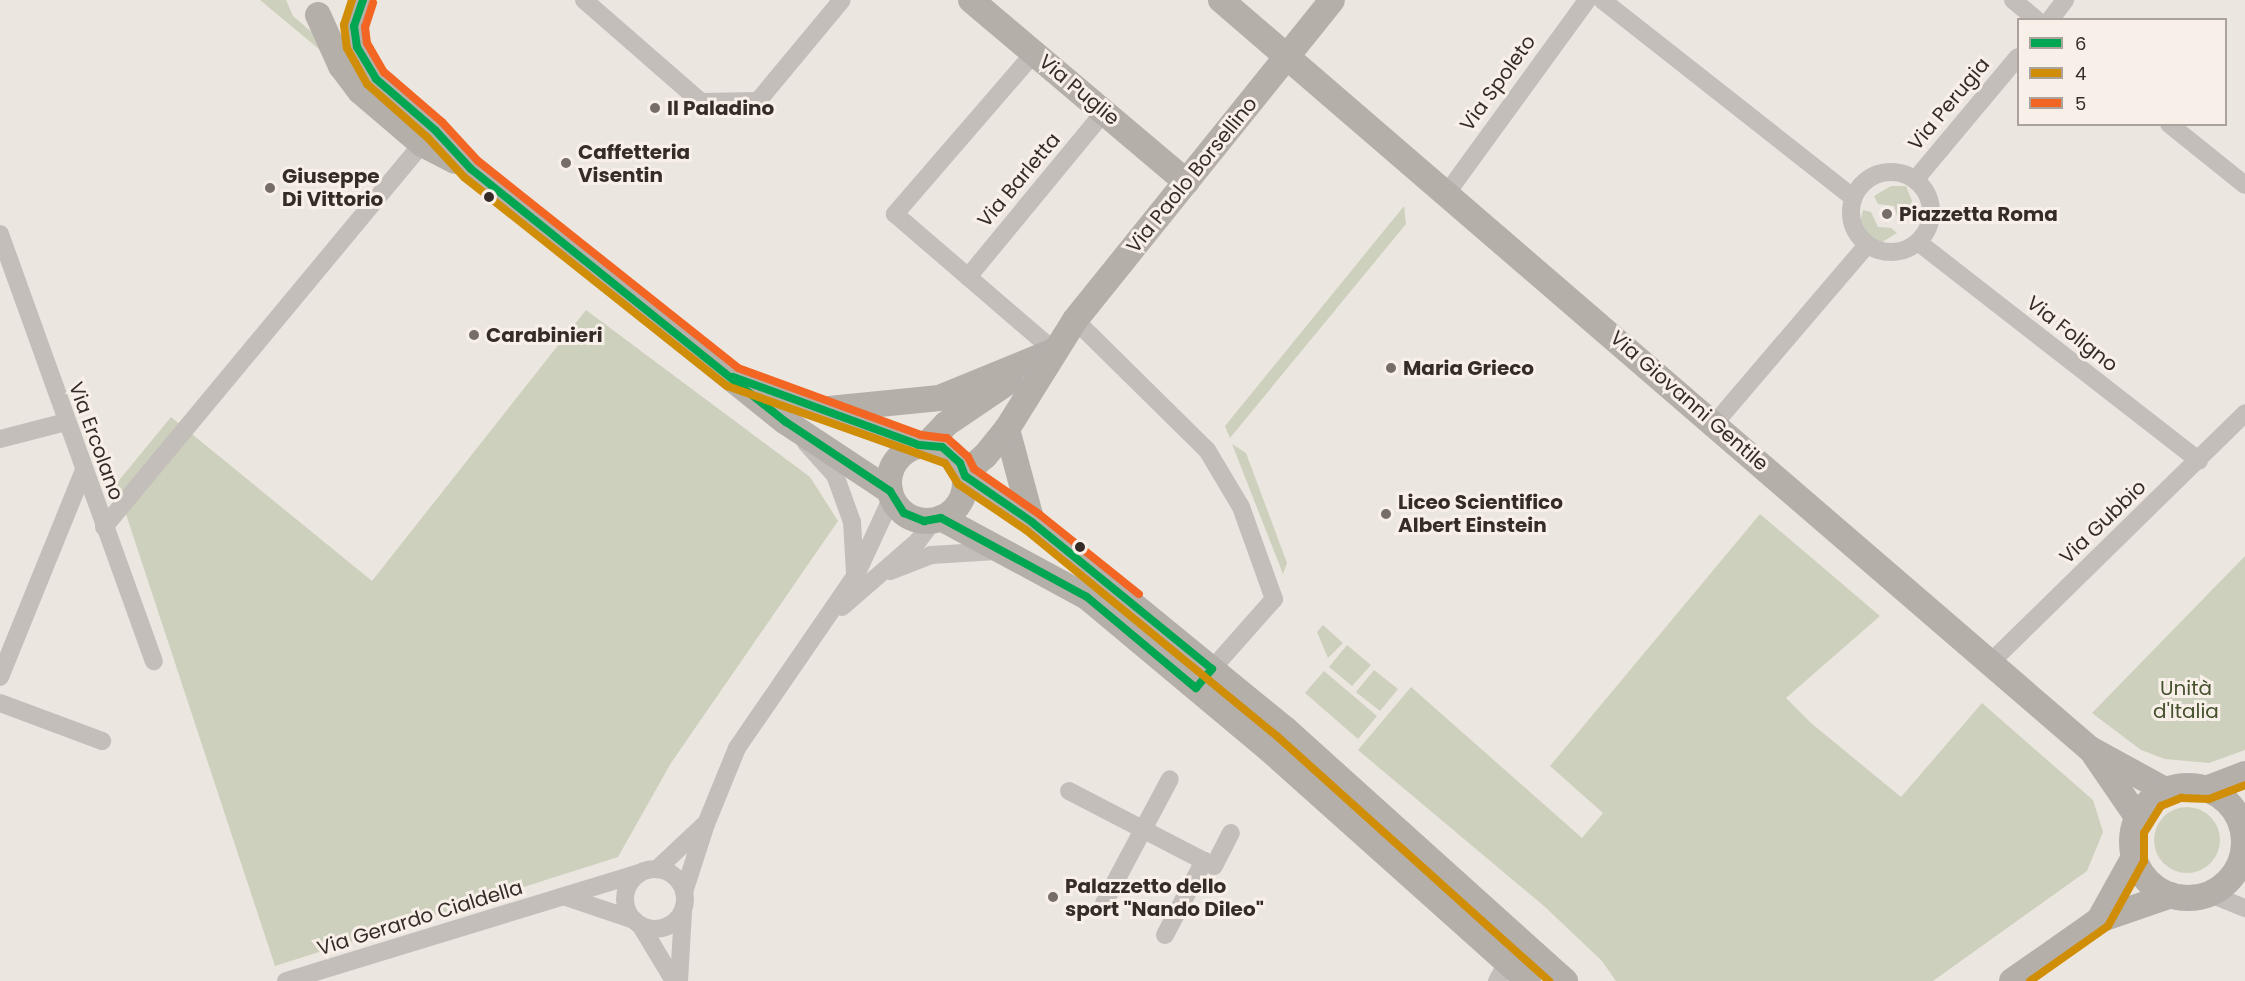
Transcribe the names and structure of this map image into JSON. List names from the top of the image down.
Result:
{
  "streets": {
    "street": [
      "Via Spoleto",
      "Via Puglie",
      "Via Perugia",
      "Via Paolo Borsellino",
      "Via Barletta",
      "Via Foligno",
      "Via Giovanni Gentile",
      "Via Ercolano",
      "Via Gubbio",
      "Via Gerardo Cialdella"
    ]
  },
  "crossings": [
    ["Via Spoleto", "Via Giovanni Gentile"],
    ["Via Puglie", "Via Paolo Borsellino"],
    ["Via Puglie", "Via Barletta"],
    ["Via Perugia", "Via Foligno"],
    ["Via Paolo Borsellino", "Via Giovanni Gentile"],
    ["Via Foligno", "Via Gubbio"],
    ["Via Giovanni Gentile", "Via Gubbio"]
  ],
  "parks": ["Unità d'Italia"],
  "places": [
    "Il Paladino",
    "Caffetteria Visentin",
    "Giuseppe Di Vittorio",
    "Piazzetta Roma",
    "Carabinieri",
    "Maria Grieco",
    "Liceo Scientifico Albert Einstein",
    "Palazzetto dello sport \"Nando Dileo\""
  ],
  "lines": ["transit line 6", "transit line 4", "transit line 5"],
  "legend": ["6", "4", "5"]
}
